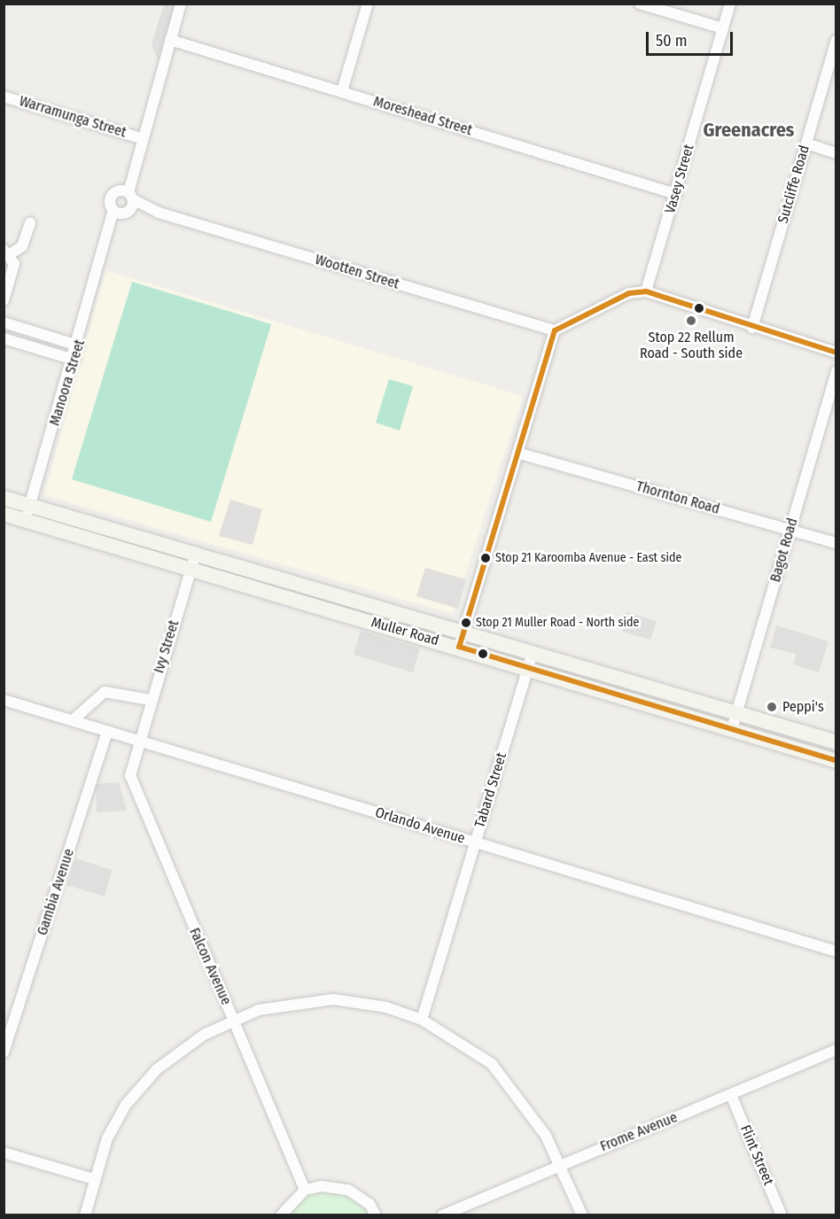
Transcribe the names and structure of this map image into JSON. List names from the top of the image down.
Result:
{
  "streets": {
    "main road": ["Muller Road"],
    "street": [
      "Moreshead Street",
      "Warramunga Street",
      "Vasey Street",
      "Sutcliffe Road",
      "Wootten Street",
      "Manoora Street",
      "Thornton Road",
      "Bagot Road",
      "Ivy Street",
      "Tabard Street",
      "Orlando Avenue",
      "Gambia Avenue",
      "Falcon Avenue",
      "Frome Avenue",
      "Flint Street"
    ]
  },
  "crossings": [
    ["Moreshead Street", "Vasey Street"],
    ["Wootten Street", "Manoora Street"],
    ["Manoora Street", "Muller Road"],
    ["Thornton Road", "Bagot Road"],
    ["Bagot Road", "Muller Road"],
    ["Muller Road", "Ivy Street"],
    ["Muller Road", "Tabard Street"],
    ["Ivy Street", "Orlando Avenue"],
    ["Ivy Street", "Falcon Avenue"],
    ["Tabard Street", "Orlando Avenue"],
    ["Orlando Avenue", "Gambia Avenue"],
    ["Orlando Avenue", "Falcon Avenue"],
    ["Frome Avenue", "Flint Street"]
  ],
  "districts": ["Greenacres"],
  "places": [
    "Stop 22 Rellum Road - South side",
    "Stop 21 Karoomba Avenue - East side",
    "Stop 21 Muller Road - North side",
    "Peppi's"
  ],
  "scale_bar": "50 m"
}
